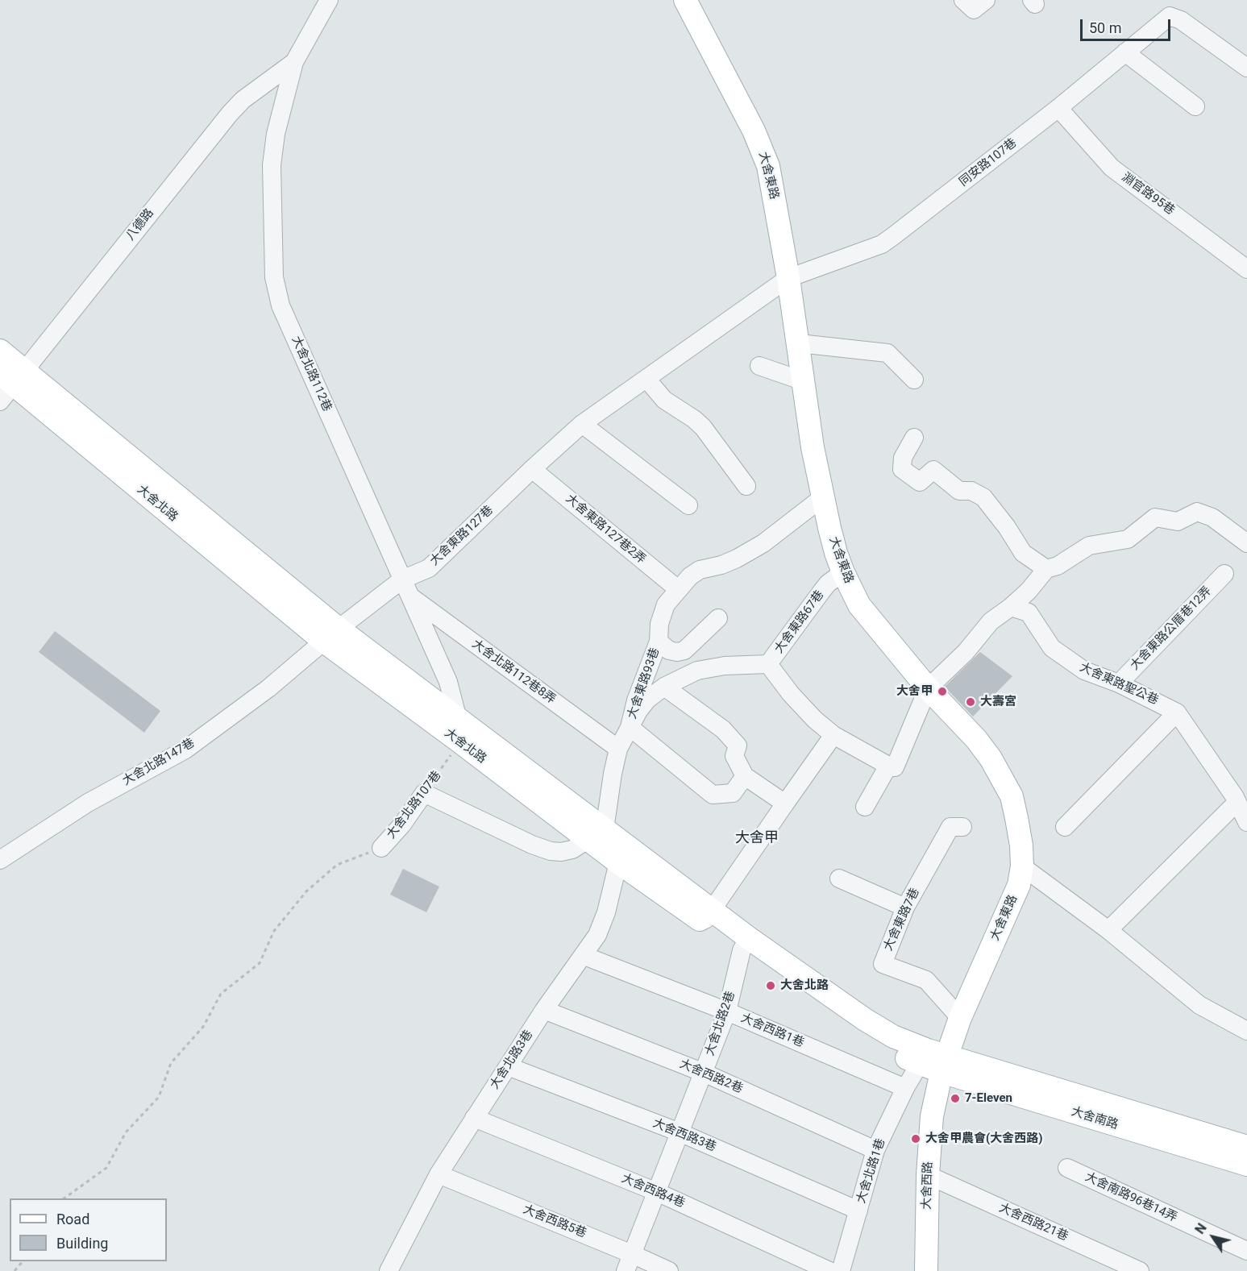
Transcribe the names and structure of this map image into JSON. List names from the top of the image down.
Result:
{
  "streets": {
    "main road": [
      "大舍東路",
      "大舍北路",
      "大舍南路",
      "大舍西路"
    ],
    "street": [
      "同安路107巷",
      "淵官路95巷",
      "八德路",
      "大舍北路112巷",
      "大舍東路127巷2弄",
      "大舍東路127巷",
      "大舍東路67巷",
      "大舍東路公厝巷12弄",
      "大舍北路112巷8弄",
      "大舍東路93巷",
      "大舍東路聖公巷",
      "大舍北路147巷",
      "大舍北路107巷",
      "大舍東路7巷",
      "大舍北路2巷",
      "大舍西路1巷",
      "大舍北路3巷",
      "大舍西路2巷",
      "大舍西路3巷",
      "大舍北路1巷",
      "大舍西路4巷",
      "大舍南路96巷14弄",
      "大舍西路5巷",
      "大舍西路21巷"
    ]
  },
  "crossings": [
    ["同安路107巷", "大舍東路"],
    ["同安路107巷", "淵官路95巷"],
    ["同安路107巷", "大舍東路127巷"],
    ["大舍東路", "大舍北路"],
    ["大舍東路", "大舍東路127巷"],
    ["大舍東路", "大舍東路67巷"],
    ["大舍東路", "大舍東路93巷"],
    ["大舍東路", "大舍東路7巷"],
    ["大舍東路", "大舍南路"],
    ["大舍東路", "大舍北路1巷"],
    ["大舍東路", "大舍西路"],
    ["八德路", "大舍北路112巷"],
    ["八德路", "大舍北路"],
    ["大舍北路112巷", "大舍北路"],
    ["大舍北路112巷", "大舍東路127巷"],
    ["大舍北路112巷", "大舍北路112巷8弄"],
    ["大舍北路112巷", "大舍北路107巷"],
    ["大舍北路", "大舍東路127巷"],
    ["大舍北路", "大舍北路147巷"],
    ["大舍北路", "大舍北路107巷"],
    ["大舍北路", "大舍北路2巷"],
    ["大舍北路", "大舍北路3巷"],
    ["大舍北路", "大舍南路"],
    ["大舍北路", "大舍北路1巷"],
    ["大舍北路", "大舍西路"],
    ["大舍東路127巷2弄", "大舍東路127巷"],
    ["大舍東路127巷2弄", "大舍東路93巷"],
    ["大舍東路127巷", "大舍北路112巷8弄"],
    ["大舍東路127巷", "大舍北路147巷"],
    ["大舍東路公厝巷12弄", "大舍東路聖公巷"],
    ["大舍北路2巷", "大舍西路1巷"],
    ["大舍北路2巷", "大舍西路2巷"],
    ["大舍北路2巷", "大舍西路3巷"],
    ["大舍北路2巷", "大舍西路4巷"],
    ["大舍北路2巷", "大舍西路5巷"],
    ["大舍西路1巷", "大舍北路3巷"],
    ["大舍西路1巷", "大舍北路1巷"],
    ["大舍北路3巷", "大舍西路2巷"],
    ["大舍北路3巷", "大舍西路3巷"],
    ["大舍北路3巷", "大舍西路4巷"],
    ["大舍北路3巷", "大舍西路5巷"],
    ["大舍西路2巷", "大舍北路1巷"],
    ["大舍南路", "大舍北路1巷"],
    ["大舍南路", "大舍西路"],
    ["大舍西路3巷", "大舍北路1巷"],
    ["大舍北路1巷", "大舍西路"],
    ["大舍西路", "大舍西路21巷"]
  ],
  "districts": ["大舍甲"],
  "places": [
    "大舍甲",
    "大壽宮",
    "大舍北路",
    "7-Eleven",
    "大舍甲農會(大舍西路)"
  ],
  "legend": ["Road", "Building"],
  "scale_bar": "50 m",
  "north": "top left"
}
